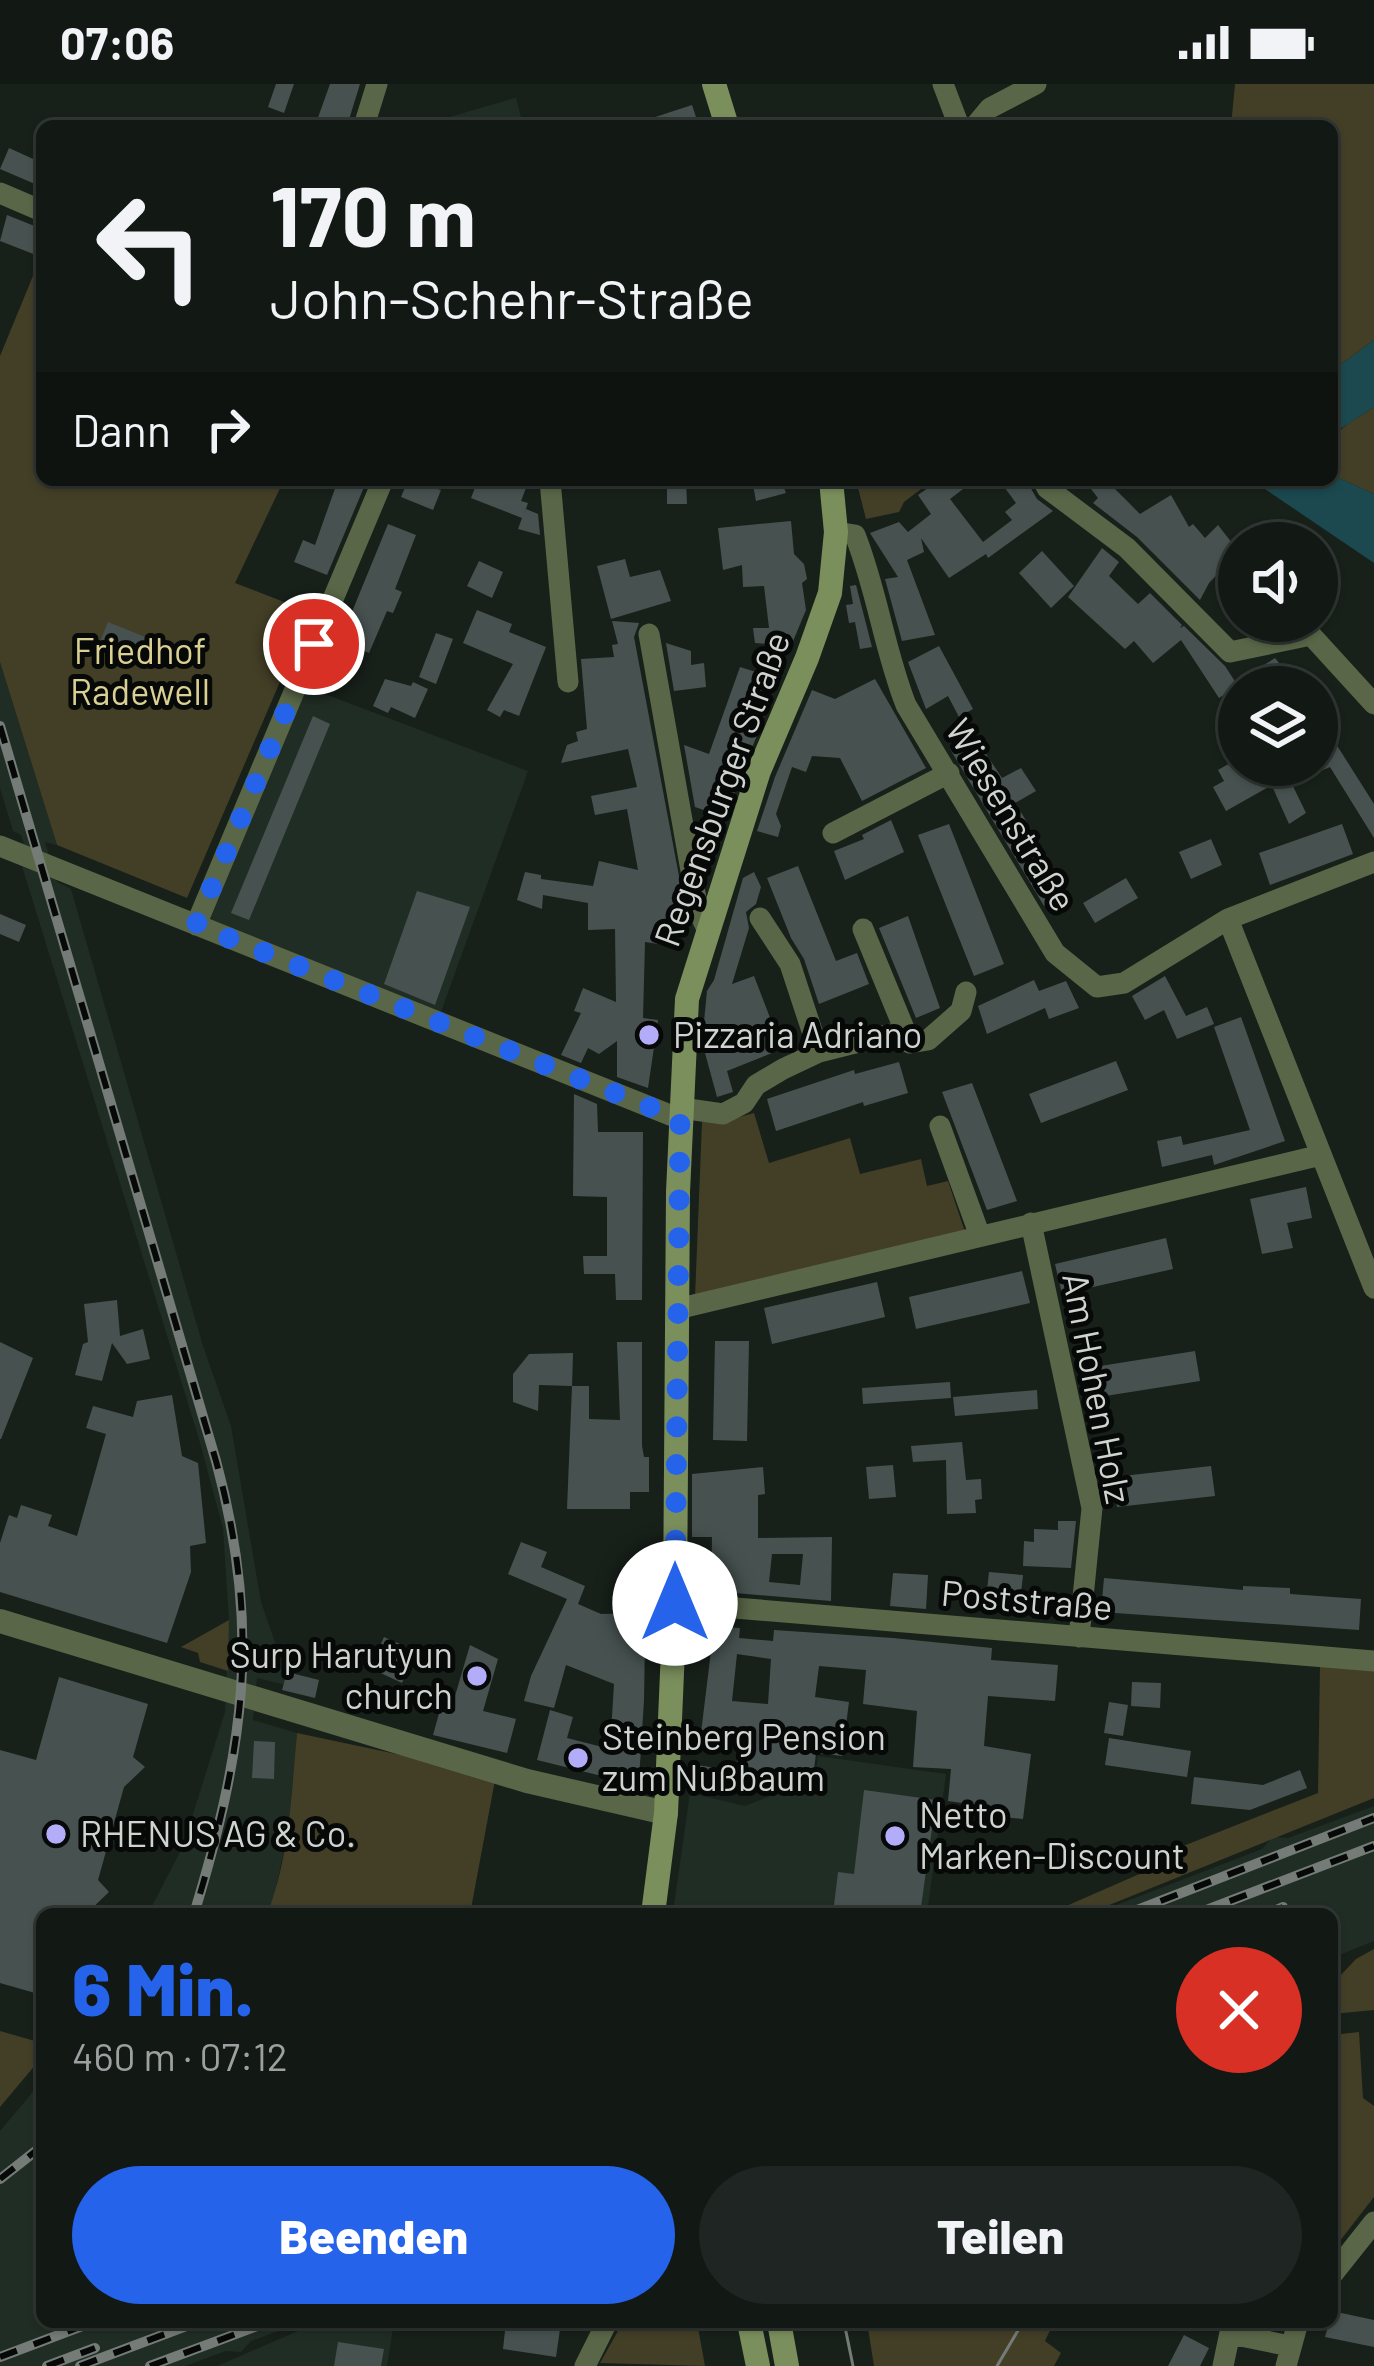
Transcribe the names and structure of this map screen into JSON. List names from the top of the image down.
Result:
{
  "streets": {
    "main road": ["Regensburger Straße"],
    "street": ["Wiesenstraße", "Am Hohen Holz", "Poststraße"]
  },
  "crossings": [
    ["Regensburger Straße", "Wiesenstraße"],
    ["Regensburger Straße", "Poststraße"],
    ["Am Hohen Holz", "Poststraße"]
  ],
  "parks": ["Friedhof Radewell"],
  "places": [
    "Pizzaria Adriano",
    "Surp Harutyun church",
    "Steinberg Pension zum Nußbaum",
    "RHENUS AG & Co.",
    "Netto Marken-Discount"
  ],
  "page": {
    "status": "07:06",
    "turn": ["170 m", "John-Schehr-Straße"],
    "then": "Dann",
    "heading": ["6 Min.", "460 m · 07:12"],
    "buttons": ["Beenden", "Teilen"]
  }
}
